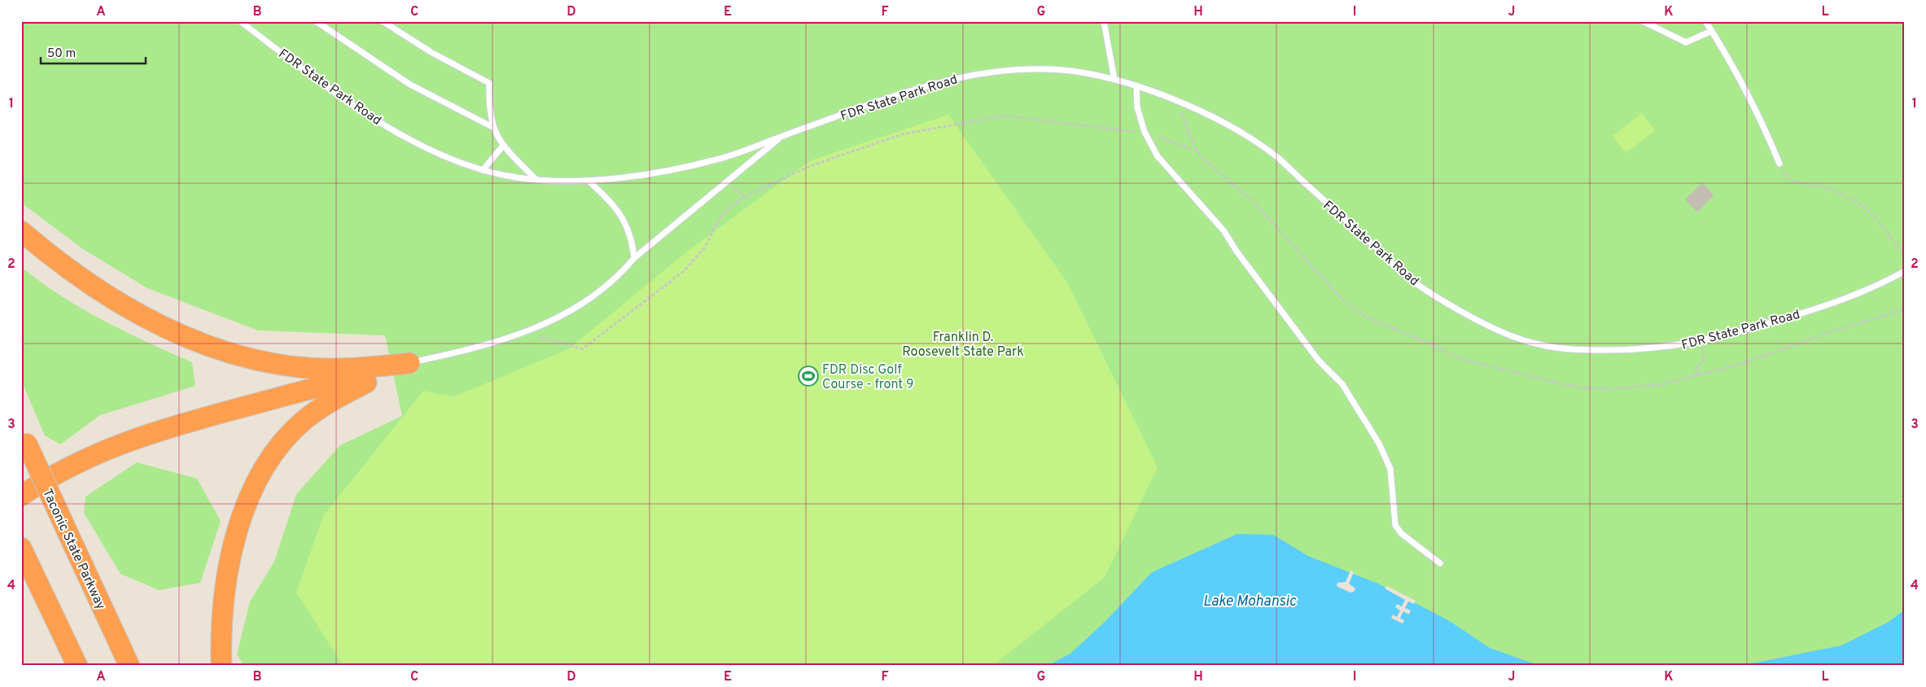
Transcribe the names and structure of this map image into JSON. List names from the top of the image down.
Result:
{
  "streets": {
    "highway": ["Taconic State Parkway"],
    "lane": ["FDR State Park Road"]
  },
  "water": ["Lake Mohansic"],
  "parks": ["Franklin D. Roosevelt State Park"],
  "places": {
    "sports": ["FDR Disc Golf Course - front 9"]
  },
  "scale_bar": "50 m",
  "grid": {
    "columns": [
      "A",
      "B",
      "C",
      "D",
      "E",
      "F",
      "G",
      "H",
      "I",
      "J",
      "K",
      "L"
    ],
    "rows": [
      "1",
      "2",
      "3",
      "4"
    ]
  }
}
